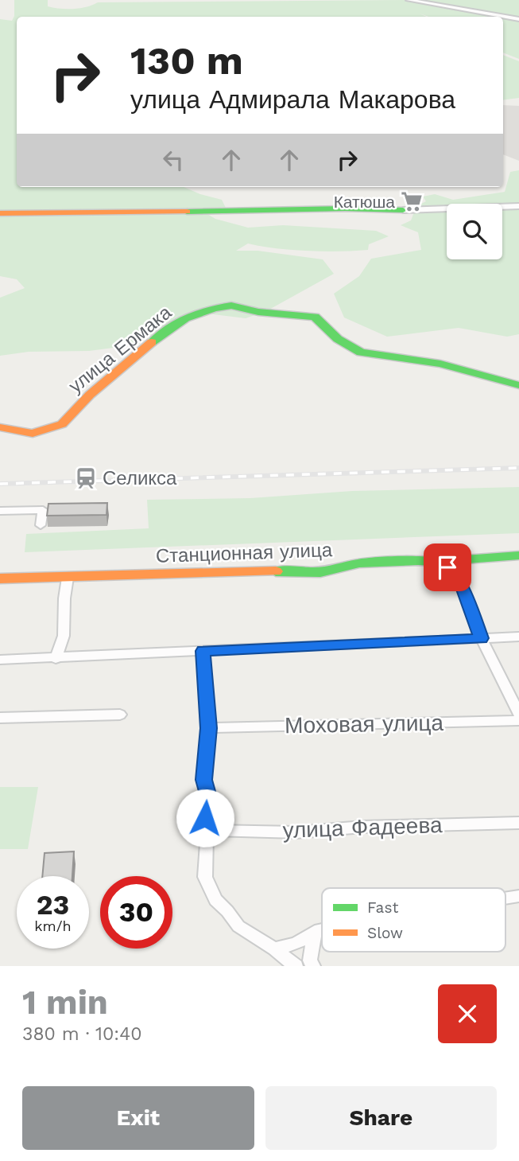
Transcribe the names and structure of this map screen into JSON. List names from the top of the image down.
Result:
{
  "streets": {
    "street": [
      "улица Ермака",
      "Станционная улица",
      "Моховая улица",
      "улица Фадеева"
    ]
  },
  "places": {
    "supermarket": ["Катюша"],
    "station": ["Селикса"]
  },
  "legend": ["Fast", "Slow"],
  "page": {
    "turn": ["130 m", "улица Адмирала Макарова"],
    "speed": "23 km/h",
    "limit": "30",
    "heading": ["1 min", "380 m · 10:40"],
    "buttons": ["Exit", "Share"]
  }
}
